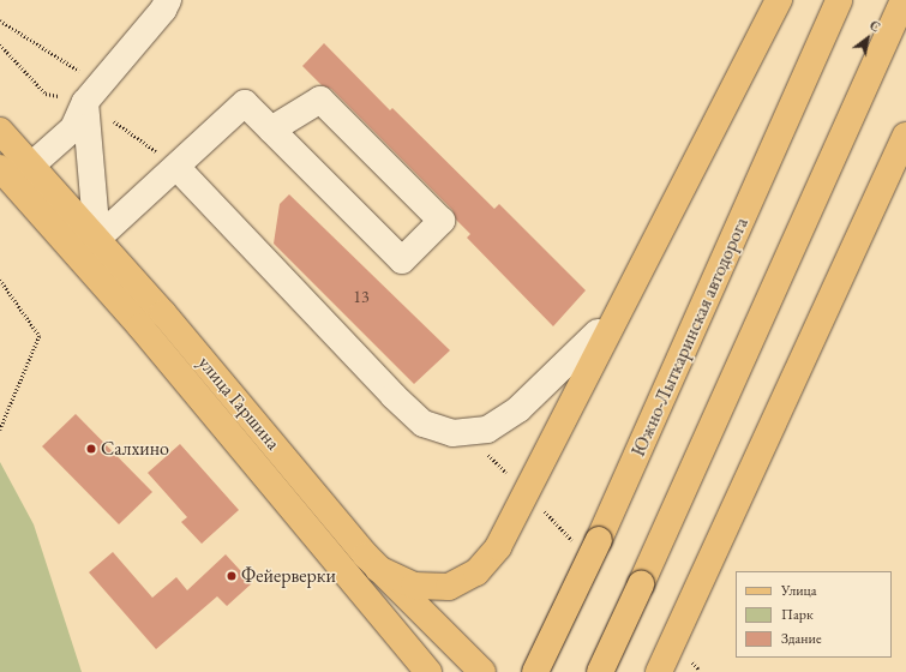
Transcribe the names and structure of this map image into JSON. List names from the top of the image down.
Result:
{
  "streets": {
    "main road": ["Южно-Лыткаринская автодорога", "улица Гаршина"]
  },
  "places": ["Салхино", "Фейерверки"],
  "house_numbers": ["13"],
  "legend": ["Улица", "Парк", "Здание"],
  "north": "top right"
}
